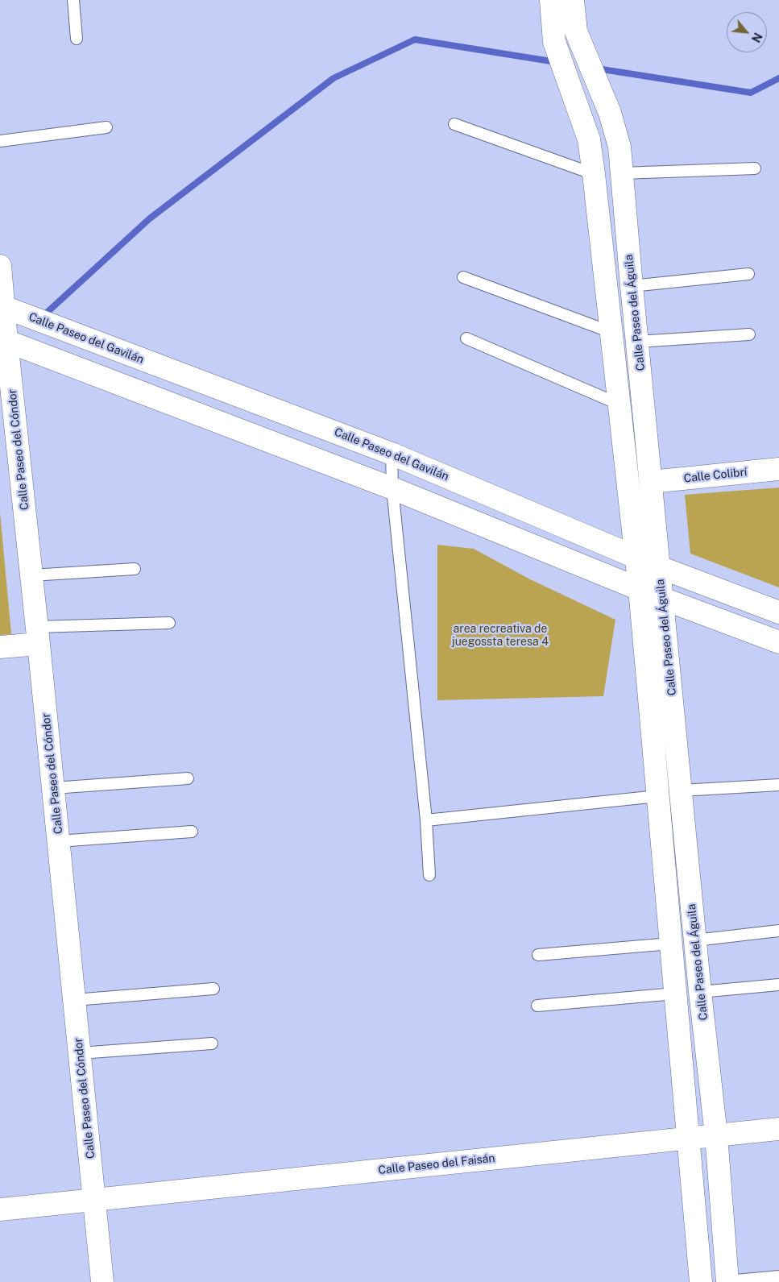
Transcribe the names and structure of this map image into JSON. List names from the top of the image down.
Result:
{
  "streets": {
    "street": [
      "Calle Paseo del Águila",
      "Calle Paseo del Gavilán",
      "Calle Paseo del Cóndor",
      "Calle Colibrí",
      "Calle Paseo del Faisán"
    ]
  },
  "crossings": [
    ["Calle Paseo del Águila", "Calle Paseo del Gavilán"],
    ["Calle Paseo del Águila", "Calle Colibrí"],
    ["Calle Paseo del Águila", "Calle Paseo del Faisán"],
    ["Calle Paseo del Gavilán", "Calle Paseo del Cóndor"],
    ["Calle Paseo del Cóndor", "Calle Paseo del Faisán"]
  ],
  "parks": ["area recreativa de juegossta teresa 4"],
  "north": "bottom right"
}
